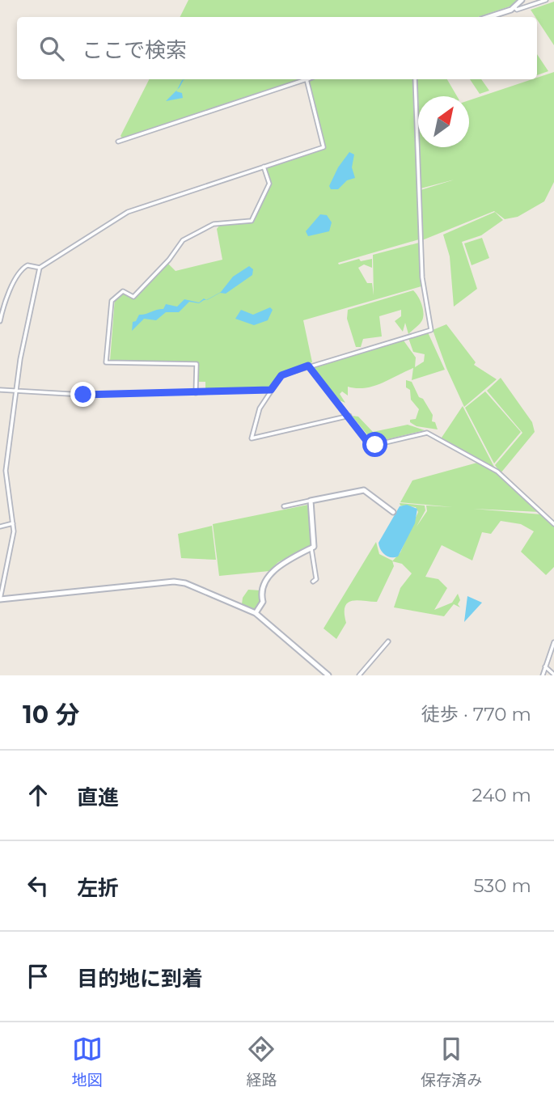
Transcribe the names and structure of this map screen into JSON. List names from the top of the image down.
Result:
{
  "north": "top right",
  "page": {
    "search": "ここで検索",
    "heading": ["10 分", "徒歩 · 770 m"],
    "list": [
      ["直進", "240 m"],
      ["左折", "530 m"],
      "目的地に到着"
    ],
    "nav": ["地図", "経路", "保存済み"]
  }
}
